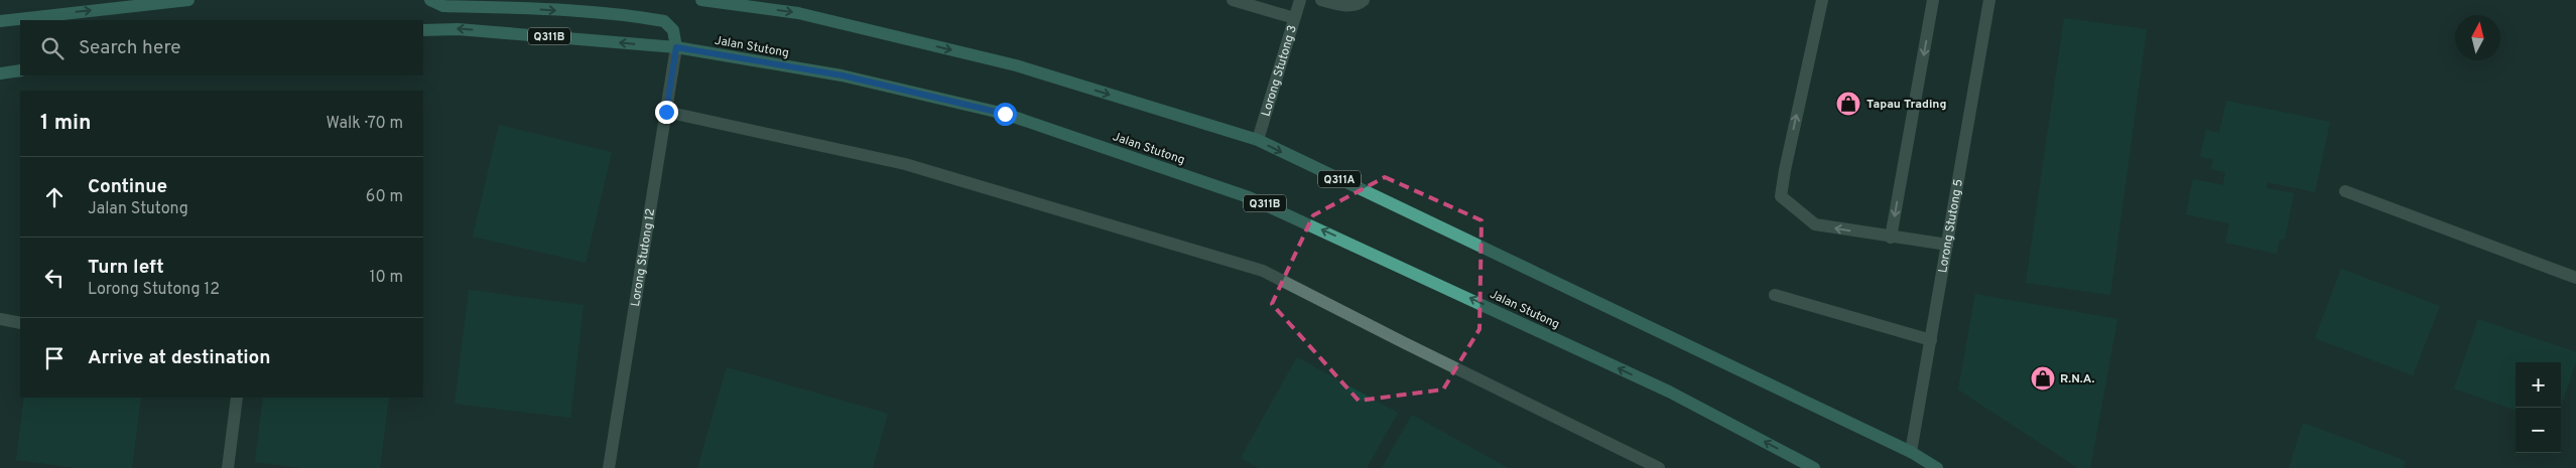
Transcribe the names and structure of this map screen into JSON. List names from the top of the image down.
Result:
{
  "streets": {
    "main road": ["Q311B", "Jalan Stutong", "Q311A"],
    "street": ["Lorong Stutong 3", "Lorong Stutong 5", "Lorong Stutong 12"]
  },
  "crossings": [
    ["Jalan Stutong", "Lorong Stutong 12"],
    ["Lorong Stutong 3", "Q311A"],
    ["Q311A", "Lorong Stutong 5"]
  ],
  "places": {
    "shop": ["Tapau Trading", "R.N.A."]
  },
  "north": "top",
  "page": {
    "search": "Search here",
    "heading": ["1 min", "Walk · 70 m"],
    "list": [
      ["Continue", "Jalan Stutong", "60 m"],
      ["Turn left", "Lorong Stutong 12", "10 m"],
      "Arrive at destination"
    ],
    "map_buttons": ["+", "−"]
  }
}
